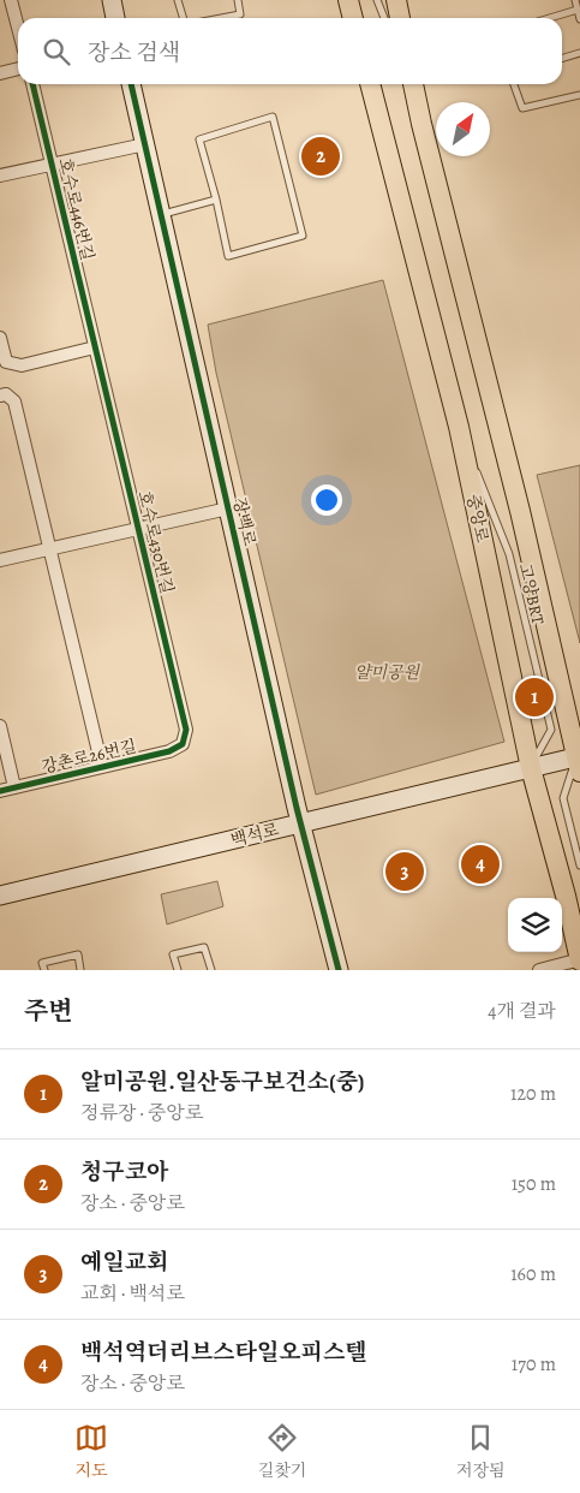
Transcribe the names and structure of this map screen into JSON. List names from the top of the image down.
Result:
{
  "streets": {
    "main road": ["중앙로"],
    "street": [
      "호수로446번길",
      "장백로",
      "호수로430번길",
      "강촌로26번길",
      "백석로"
    ],
    "lane": ["고양BRT"]
  },
  "crossings": [
    ["호수로446번길", "장백로"],
    ["호수로446번길", "호수로430번길"],
    ["중앙로", "고양BRT"],
    ["중앙로", "백석로"],
    ["장백로", "호수로430번길"],
    ["장백로", "백석로"],
    ["호수로430번길", "강촌로26번길"],
    ["고양BRT", "백석로"]
  ],
  "parks": ["얄미공원"],
  "north": "top right",
  "page": {
    "search": "장소 검색",
    "pins": [
      "2",
      "1",
      "4",
      "3"
    ],
    "heading": ["주변", "4개 결과"],
    "list": [
      {
        "mark": "1",
        "name": "알미공원.일산동구보건소(중)",
        "note": "정류장 · 중앙로",
        "value": "120 m"
      },
      {
        "mark": "2",
        "name": "청구코아",
        "note": "장소 · 중앙로",
        "value": "150 m"
      },
      {
        "mark": "3",
        "name": "예일교회",
        "note": "교회 · 백석로",
        "value": "160 m"
      },
      {
        "mark": "4",
        "name": "백석역더리브스타일오피스텔",
        "note": "장소 · 중앙로",
        "value": "170 m"
      }
    ],
    "nav": ["지도", "길찾기", "저장됨"]
  }
}
